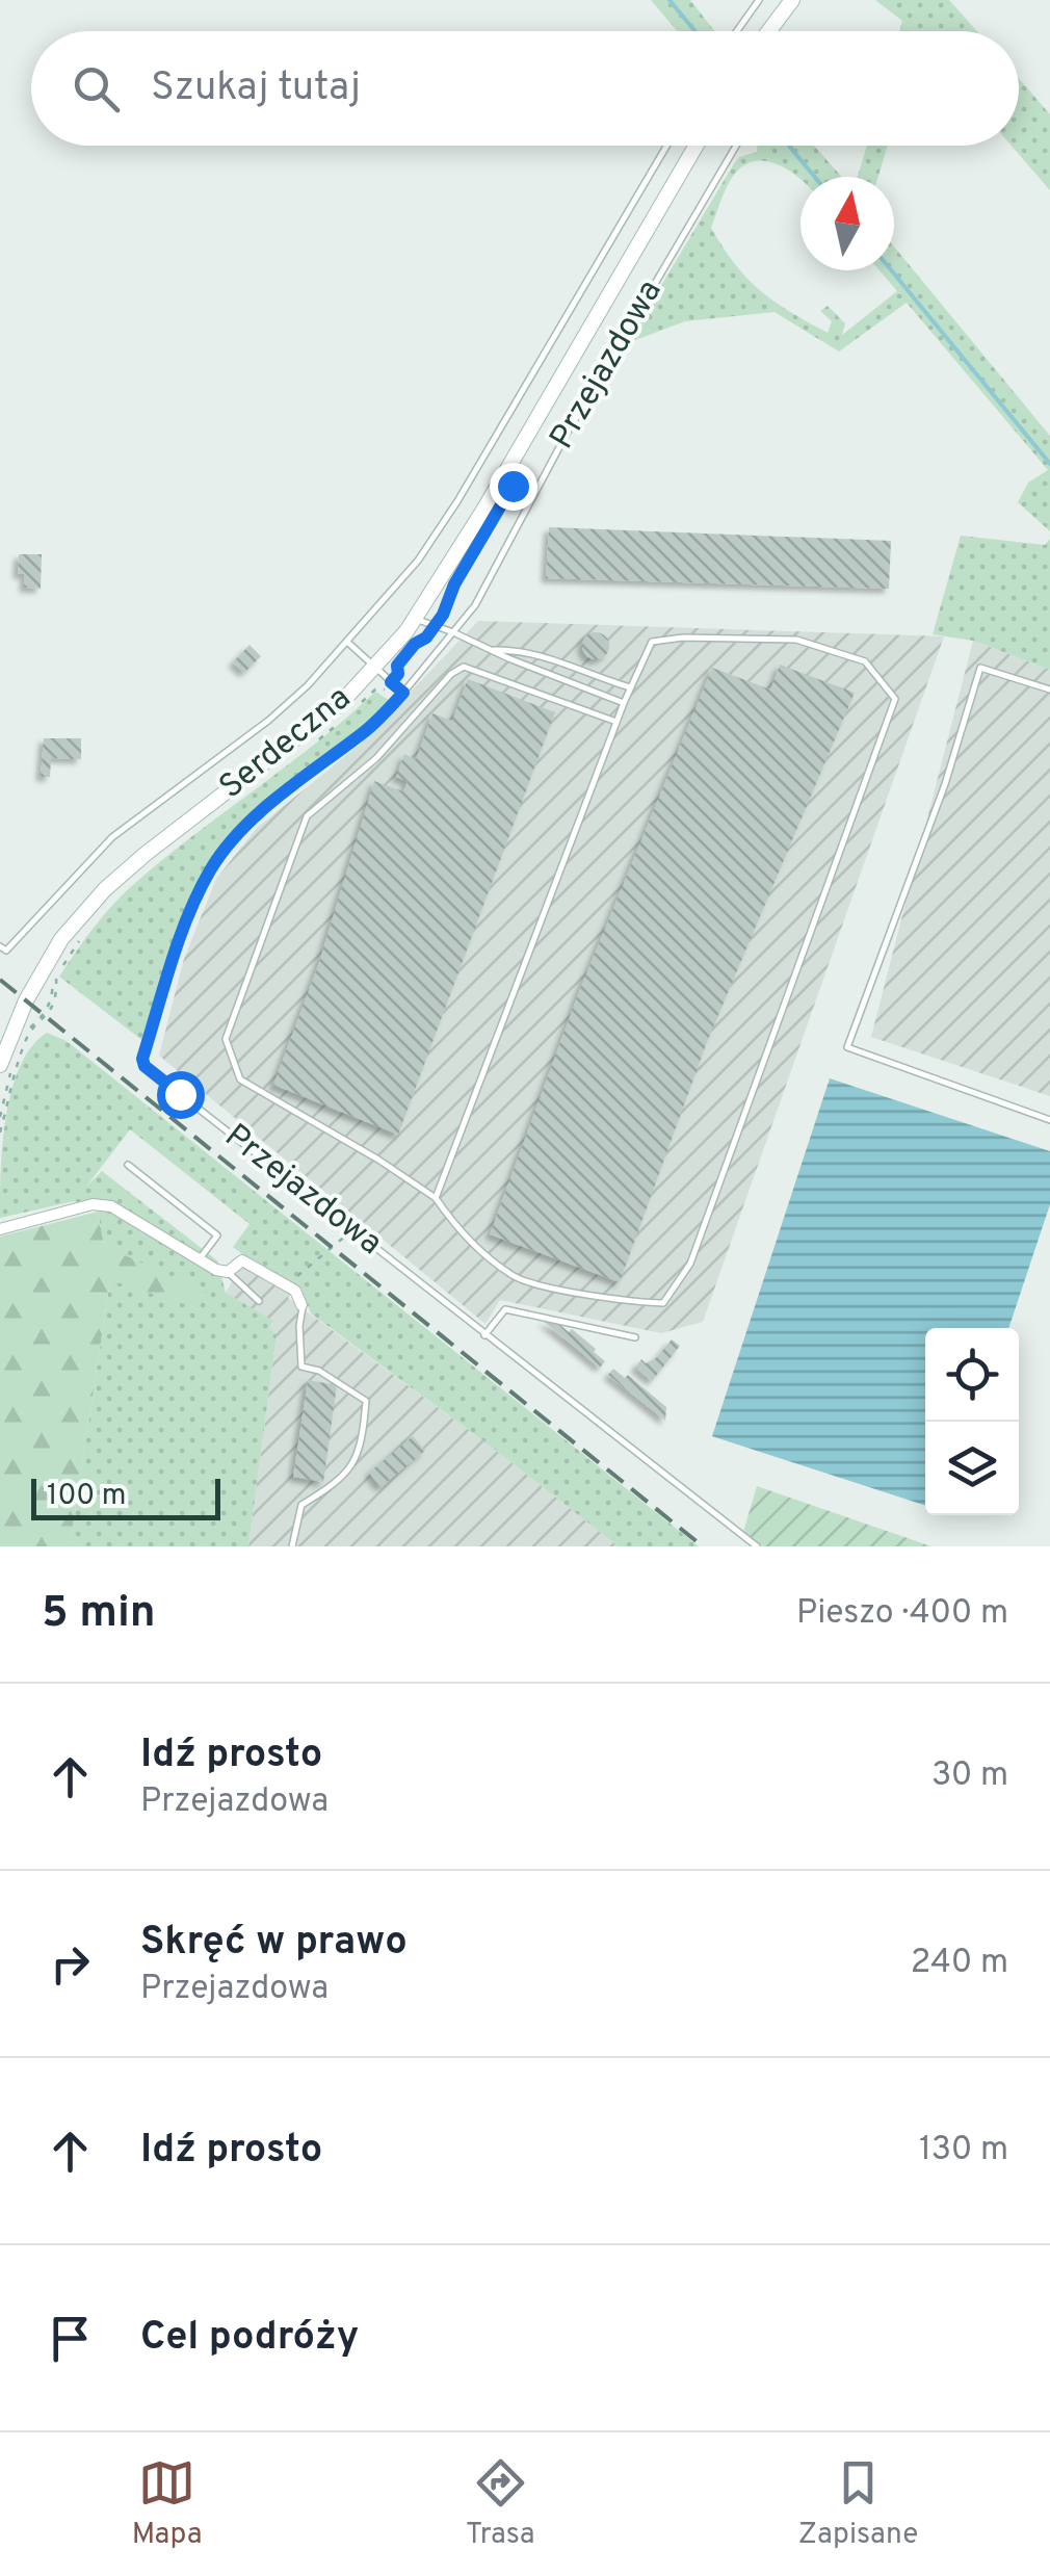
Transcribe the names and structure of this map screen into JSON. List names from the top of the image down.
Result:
{
  "streets": {
    "street": ["Serdeczna"],
    "lane": ["Przejazdowa"]
  },
  "scale_bar": "100 m",
  "north": "top",
  "page": {
    "search": "Szukaj tutaj",
    "scale": "100 m",
    "heading": ["5 min", "Pieszo · 400 m"],
    "list": [
      ["Idź prosto", "Przejazdowa", "30 m"],
      ["Skręć w prawo", "Przejazdowa", "240 m"],
      ["Idź prosto", "130 m"],
      "Cel podróży"
    ],
    "nav": ["Mapa", "Trasa", "Zapisane"]
  }
}
